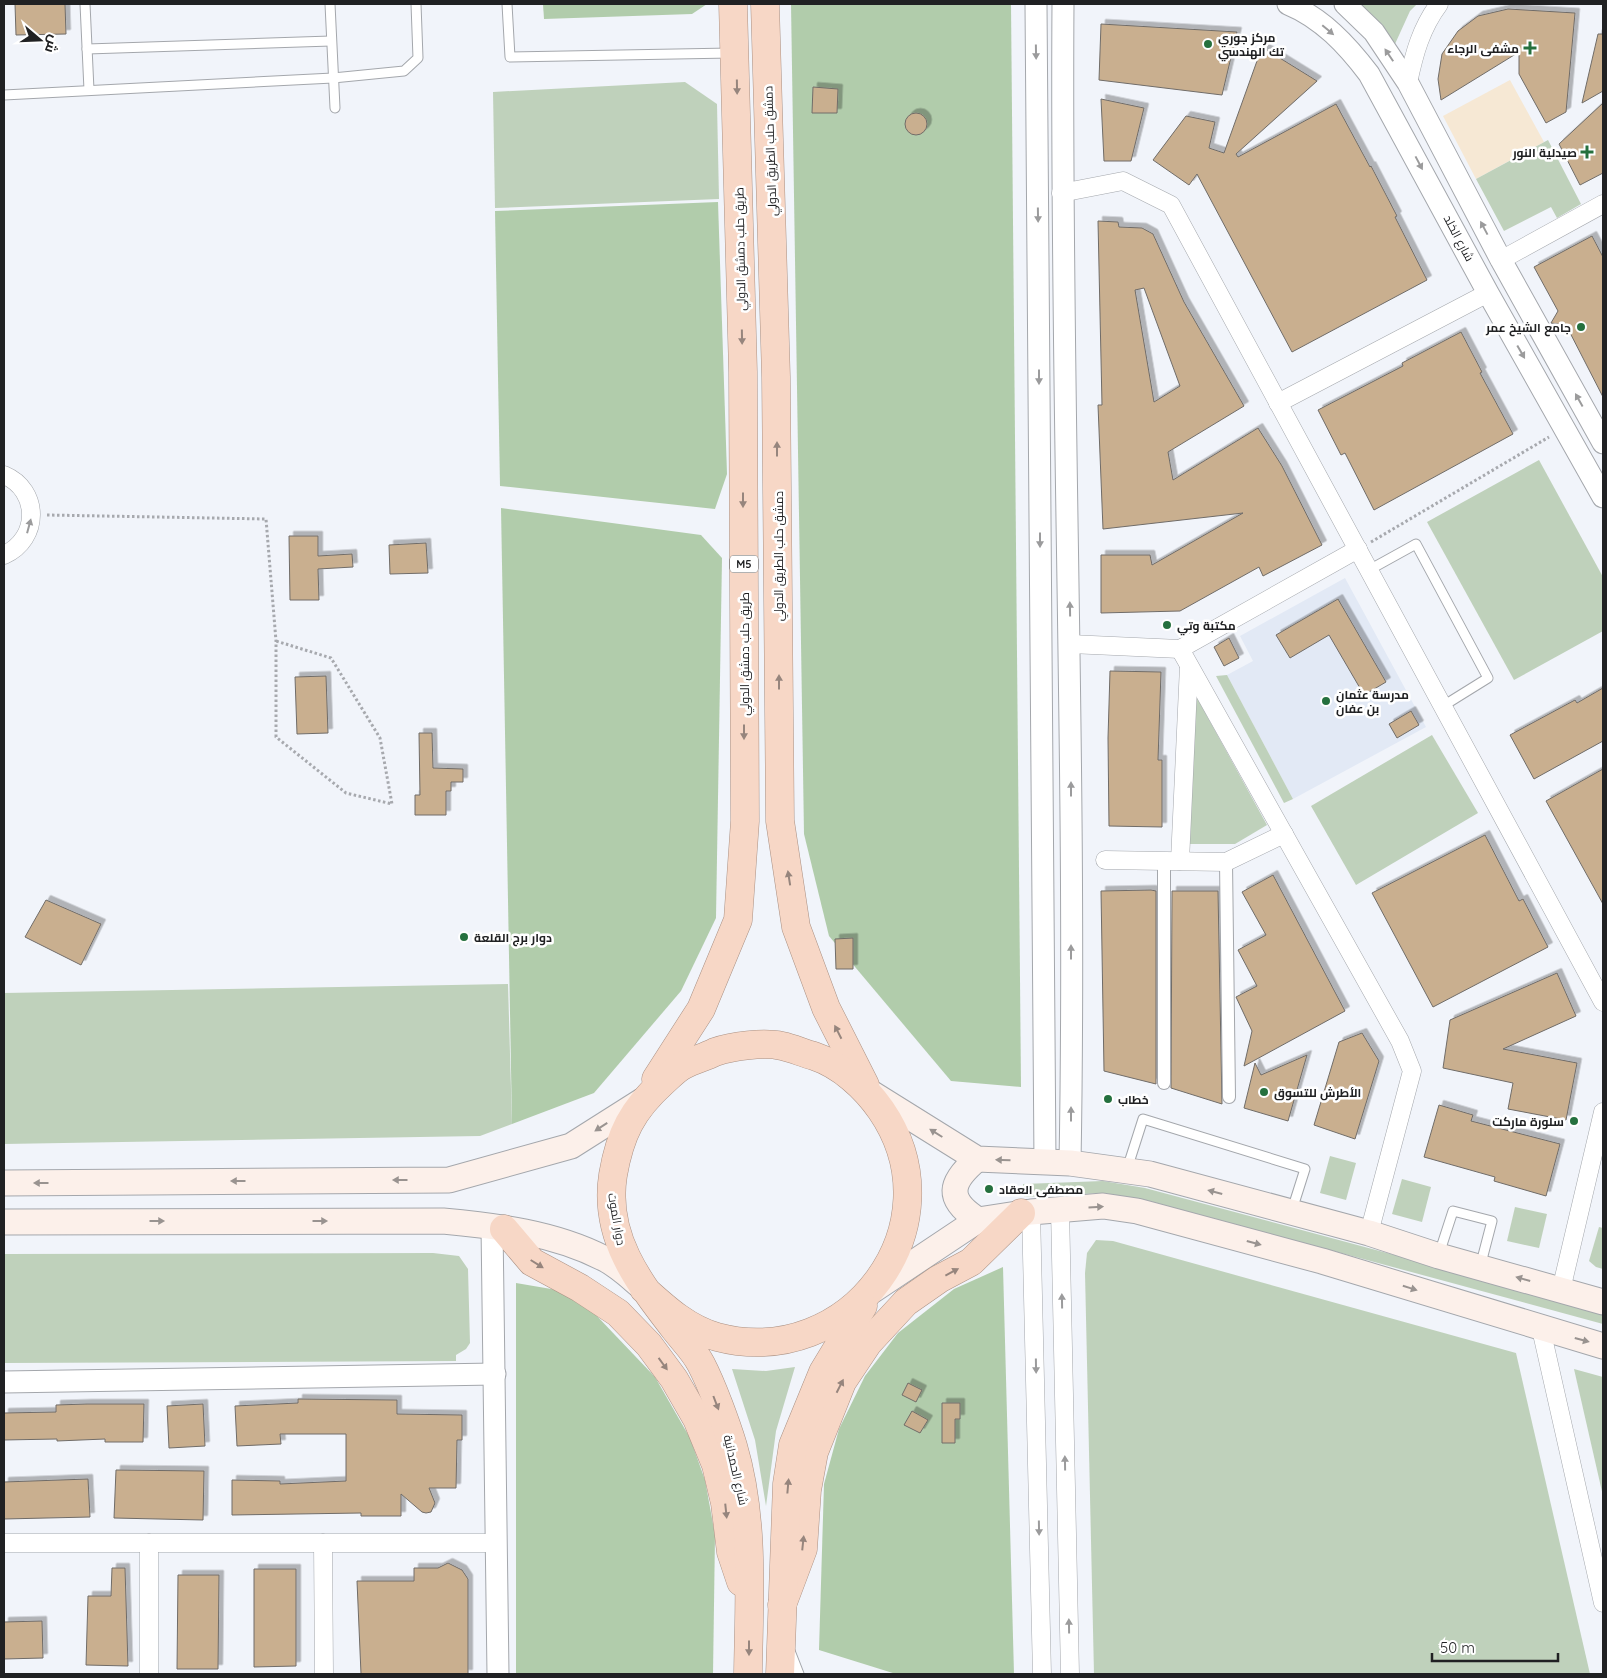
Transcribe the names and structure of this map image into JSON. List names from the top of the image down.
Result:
{
  "streets": {
    "highway": [
      "دمشق حلب الطريق الدولي",
      "طريق حلب دمشق الدولي",
      "M5",
      "دوار الموت",
      "شارع الحمدانية"
    ],
    "street": ["شارع الخلد"]
  },
  "crossings": [
    ["دمشق حلب الطريق الدولي", "دوار الموت"],
    ["طريق حلب دمشق الدولي", "دوار الموت"],
    ["دوار الموت", "شارع الحمدانية"]
  ],
  "one_way": ["دمشق حلب الطريق الدولي", "طريق حلب دمشق الدولي"],
  "places": {
    "other": [
      "مركز جوري تك الهندسي",
      "جامع الشيخ عمر",
      "مكتبة وتي",
      "مدرسة عثمان بن عفان",
      "دوار برج القلعة",
      "الأطرش للتسوق",
      "خطاب",
      "سلورة ماركت",
      "مصطفى العقاد"
    ],
    "health": ["مشفى الرجاء", "صيدلية النور"]
  },
  "scale_bar": "50 m",
  "north": "right"
}
